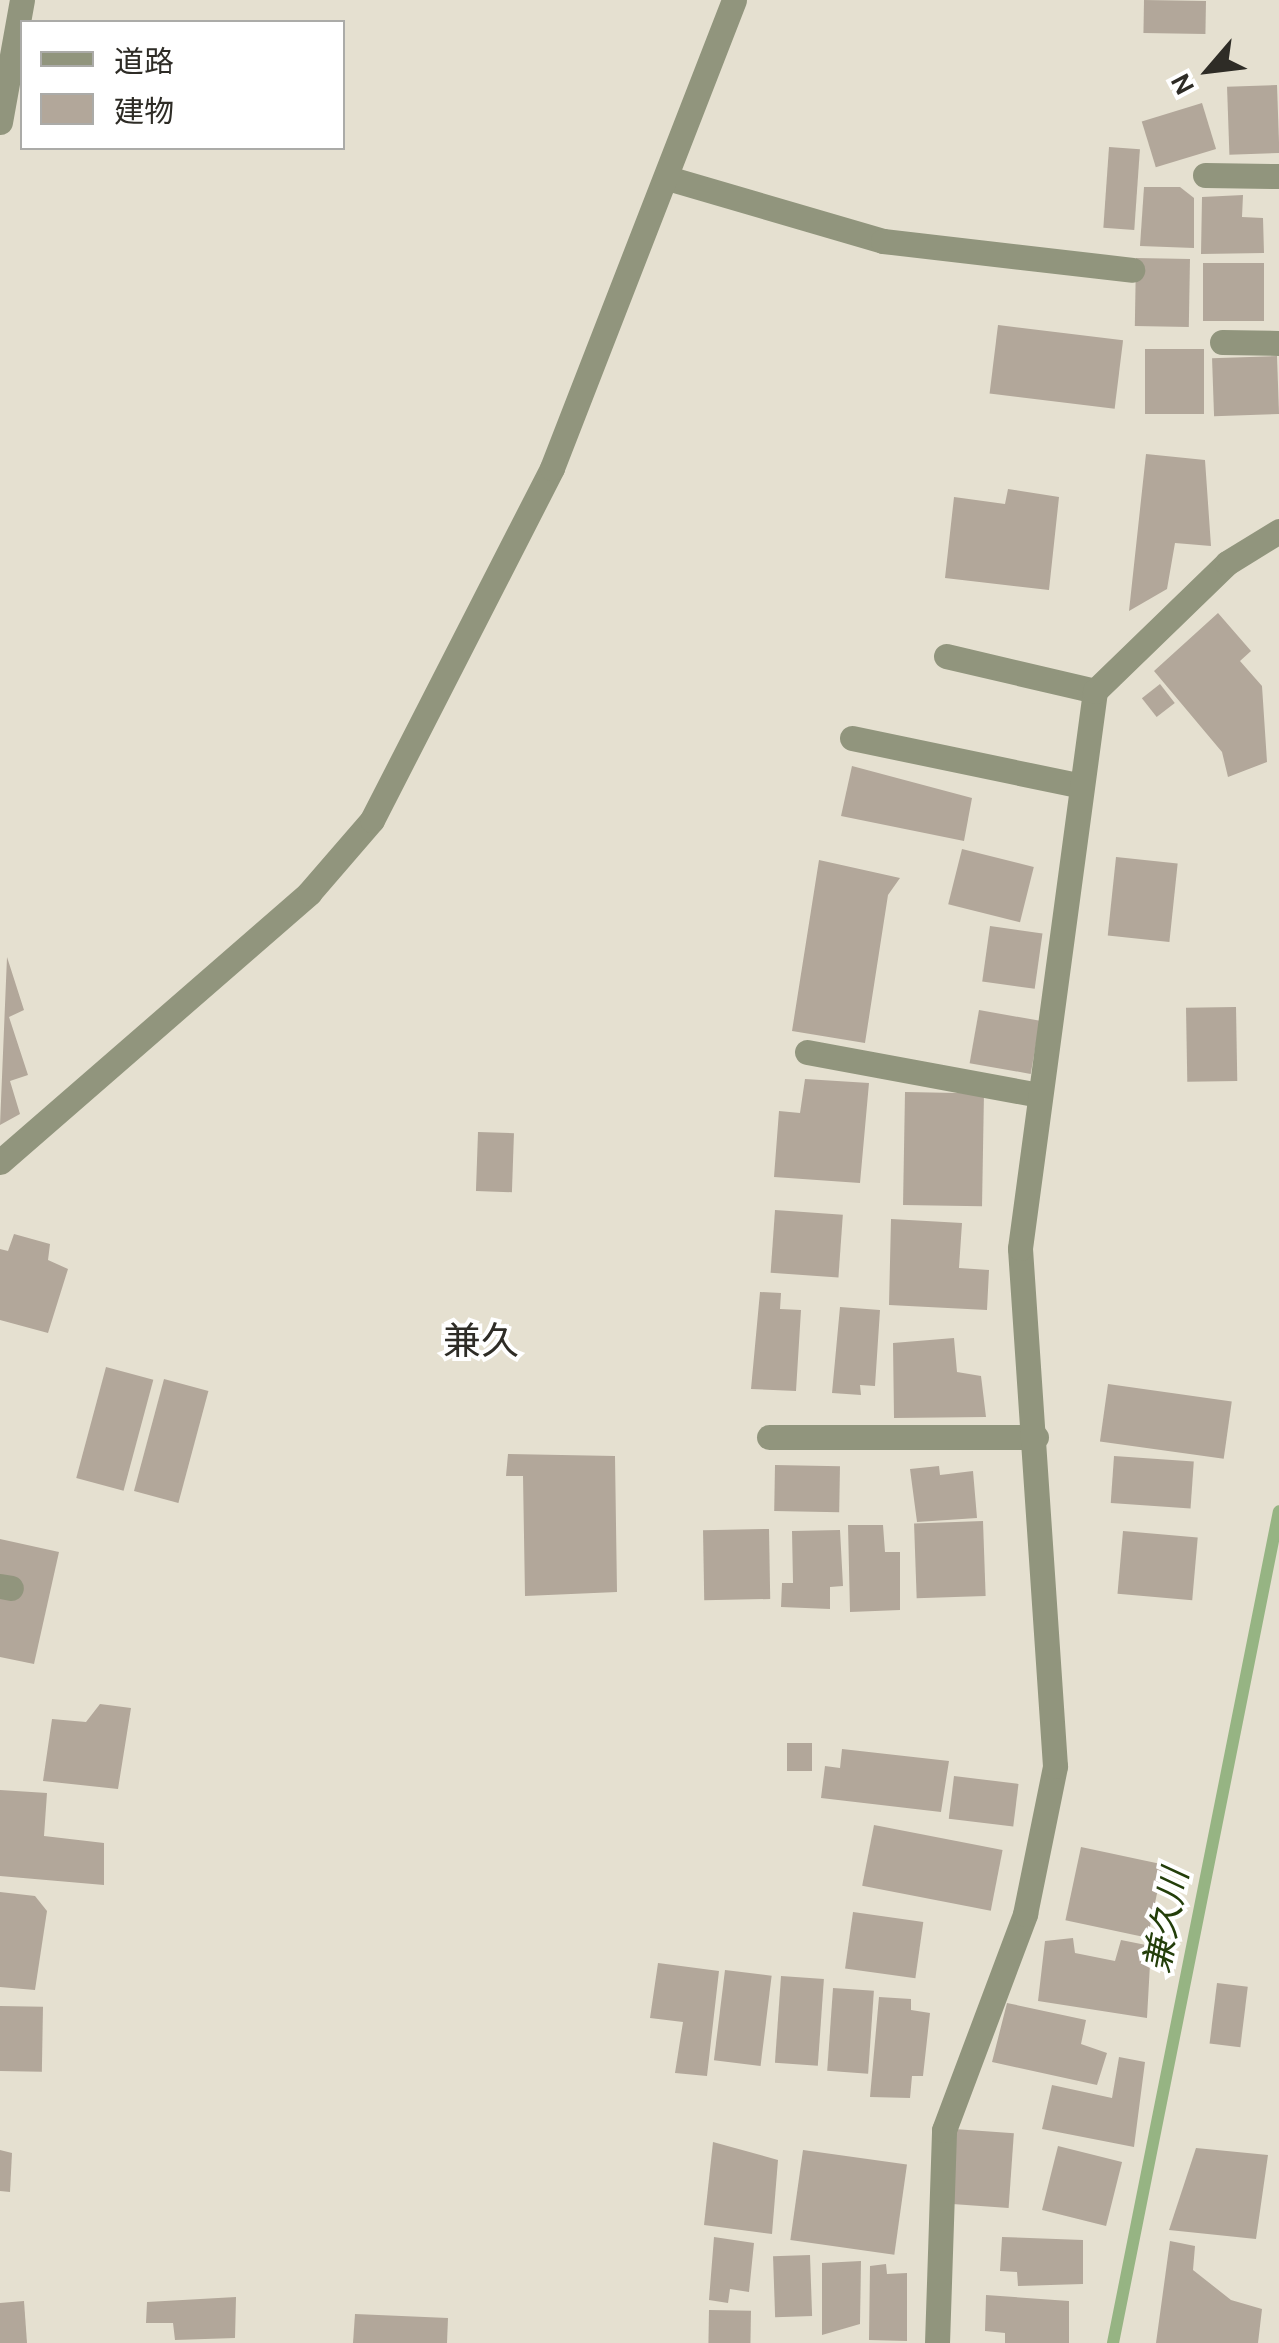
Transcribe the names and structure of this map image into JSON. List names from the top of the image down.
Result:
{
  "districts": ["兼久"],
  "water": ["兼久川"],
  "legend": ["道路", "建物"],
  "north": "bottom left"
}
